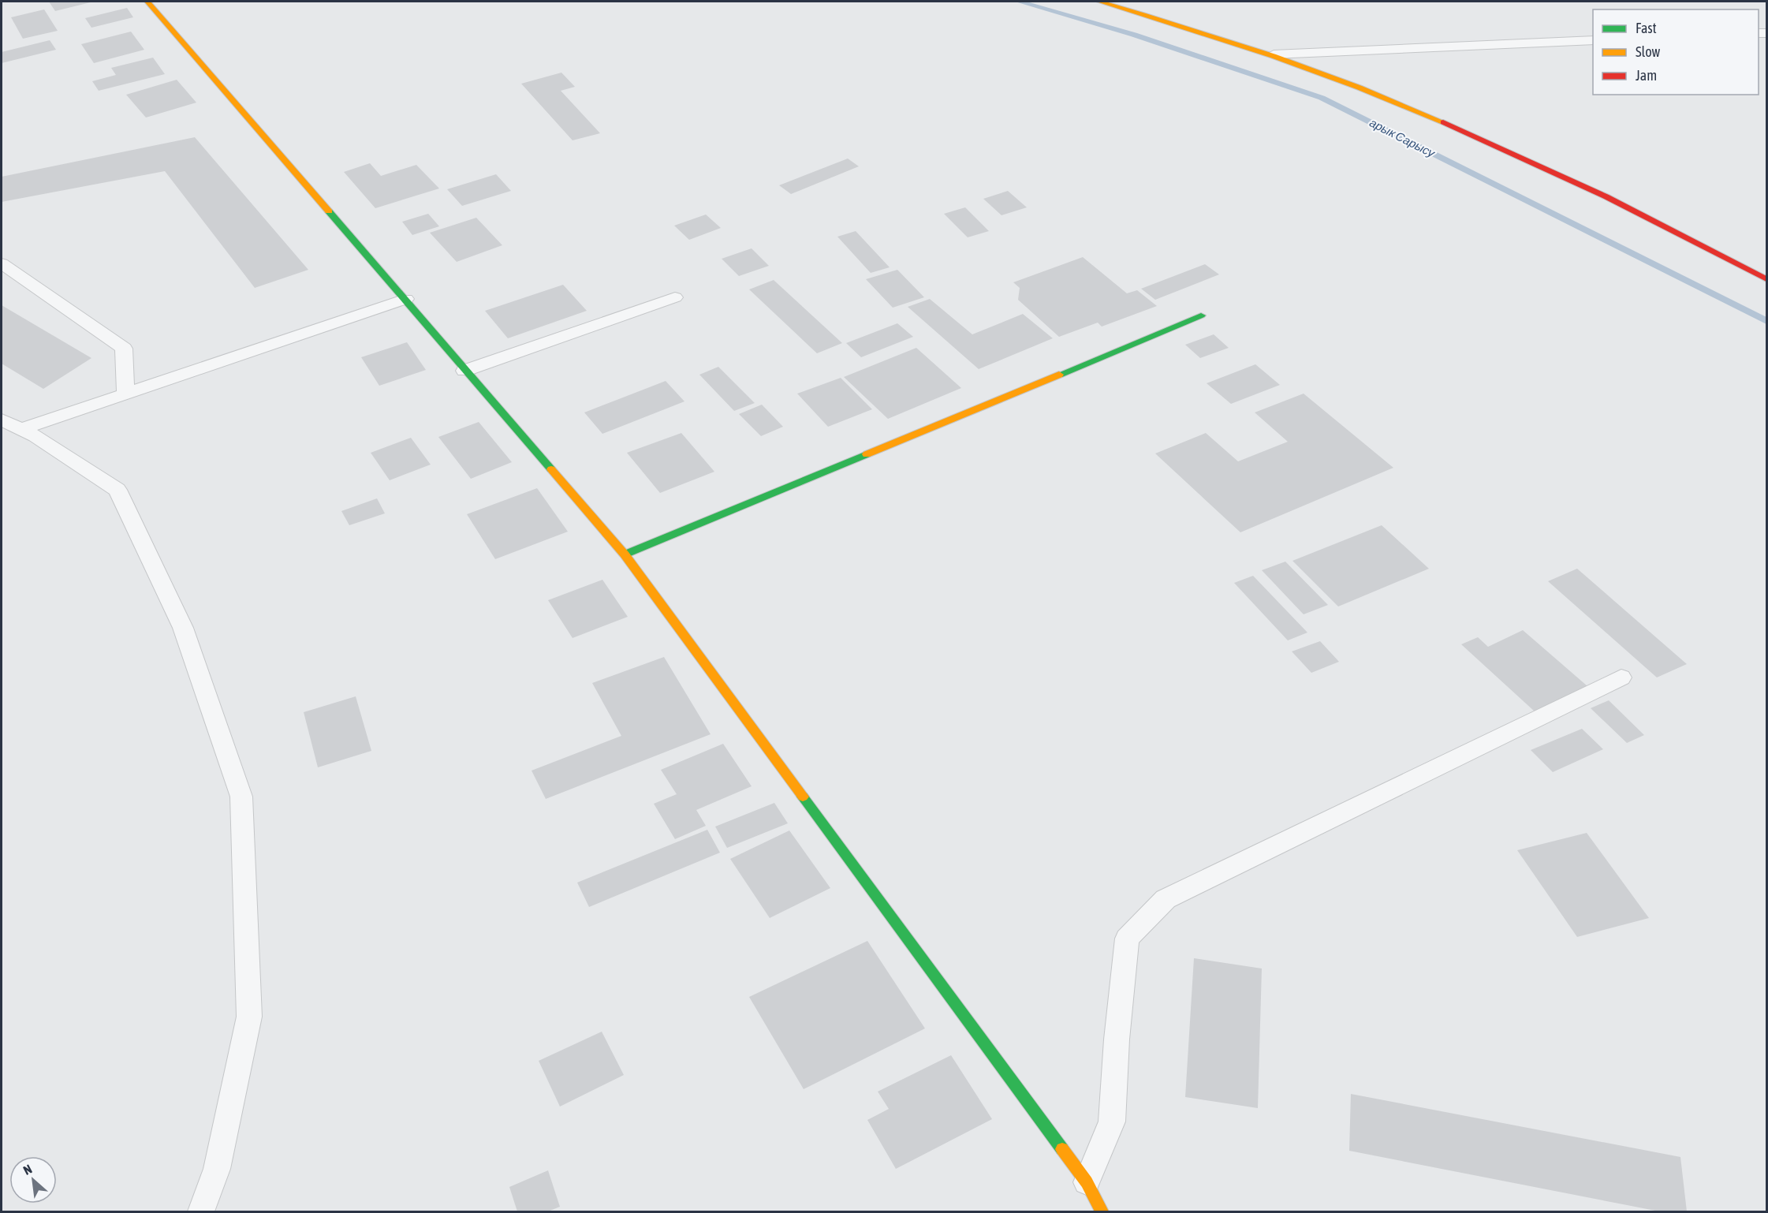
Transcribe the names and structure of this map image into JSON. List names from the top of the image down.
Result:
{
  "water": ["арык Сарысу"],
  "legend": ["Fast", "Slow", "Jam"],
  "north": "top left"
}
